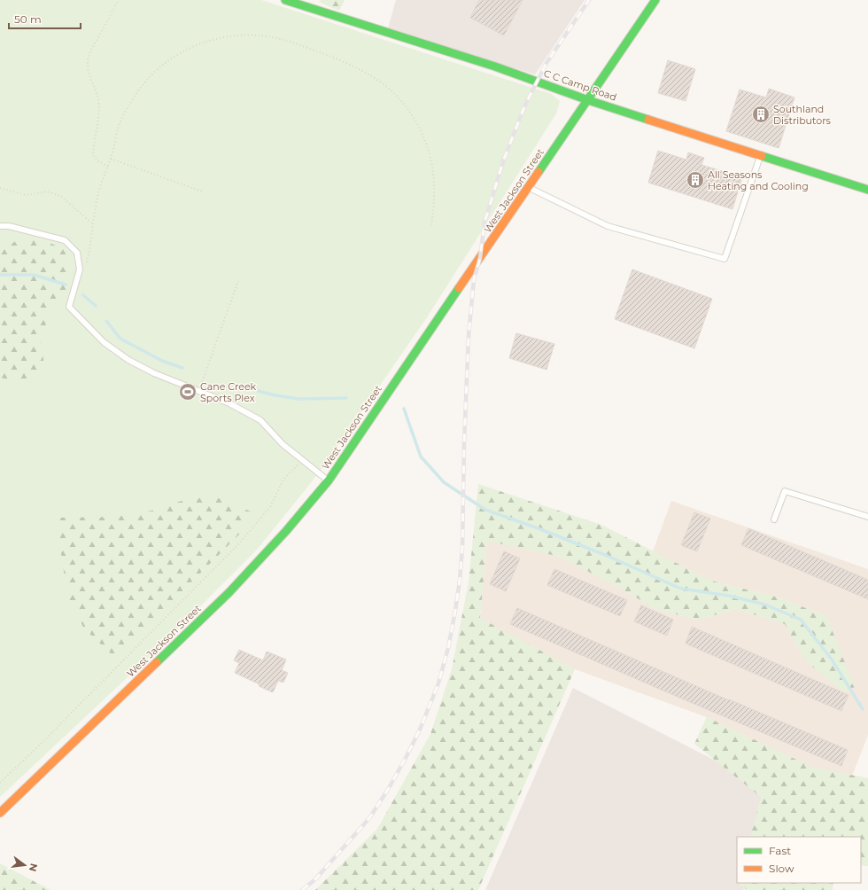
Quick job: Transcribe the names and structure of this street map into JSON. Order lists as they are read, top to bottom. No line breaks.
{"streets":{"street":["C C Camp Road","West Jackson Street"]},"crossings":[["C C Camp Road","West Jackson Street"]],"places":{"building":["Southland Distributors","All Seasons Heating and Cooling"],"sports":["Cane Creek Sports Plex"]},"legend":["Fast","Slow"],"scale_bar":"50 m","north":"right"}
